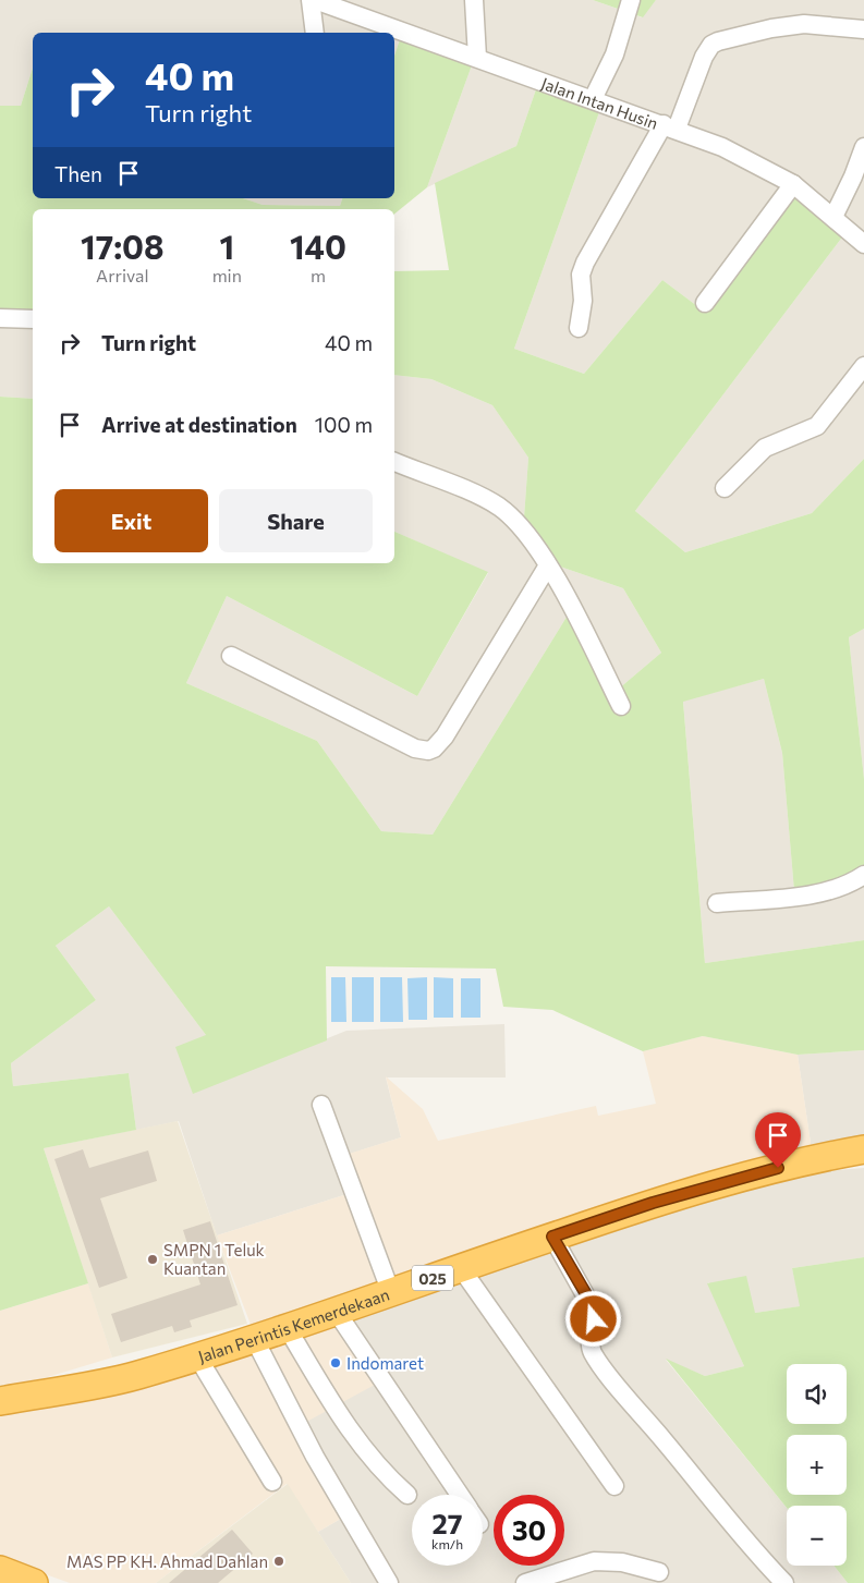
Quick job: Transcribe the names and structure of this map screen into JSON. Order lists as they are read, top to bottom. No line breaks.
{"streets":{"highway":["025","Jalan Perintis Kemerdekaan"],"street":["Jalan Intan Husin"]},"places":["SMPN 1 Teluk Kuantan","Indomaret","MAS PP KH. Ahmad Dahlan"],"page":{"turn":["40 m","Turn right"],"then":"Then","eta":["17:08","Arrival","1","min","140","m"],"list":[{"name":"Turn right","value":"40 m"},{"name":"Arrive at destination","value":"100 m"}],"buttons":["Exit","Share"],"map_buttons":["+","−"],"speed":"27 km/h","limit":"30"}}
